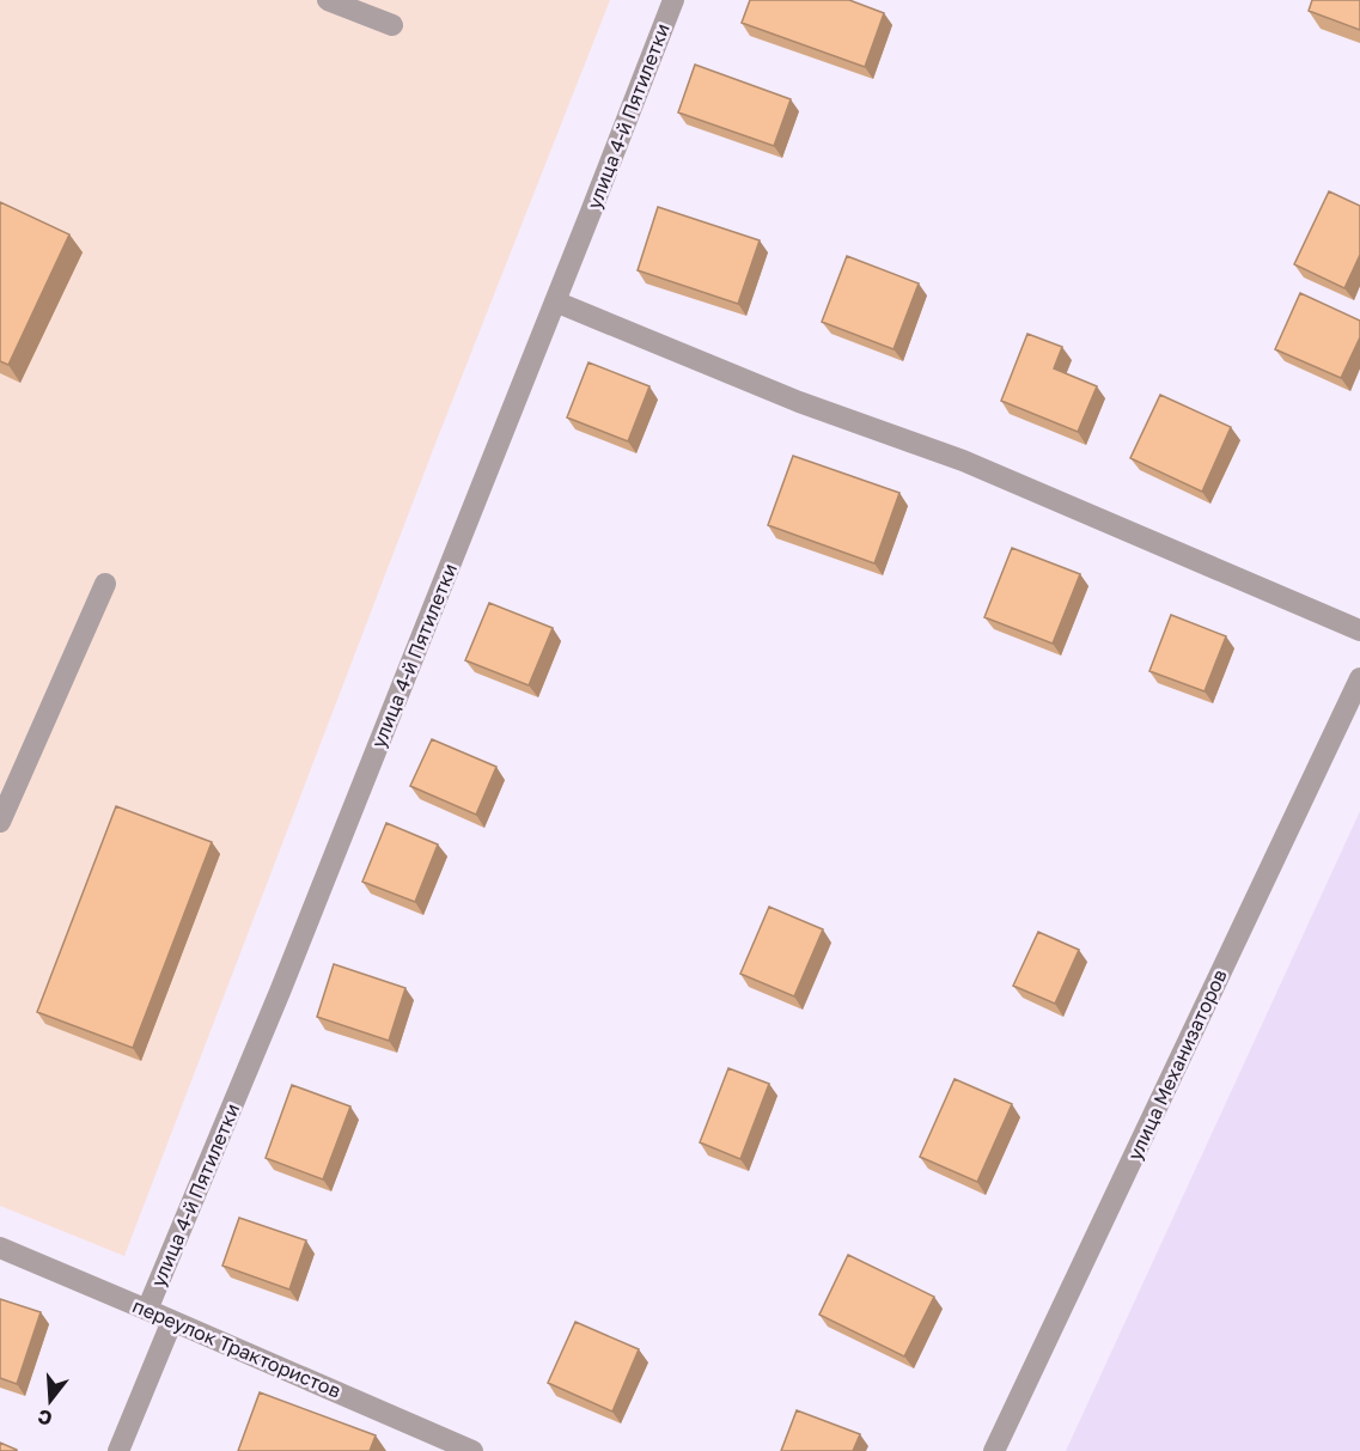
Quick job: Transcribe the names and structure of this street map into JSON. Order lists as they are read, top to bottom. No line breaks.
{"streets":{"street":["улица 4-й Пятилетки","улица Механизаторов","переулок Трактористов"]},"crossings":[["улица 4-й Пятилетки","переулок Трактористов"]],"north":"bottom"}
